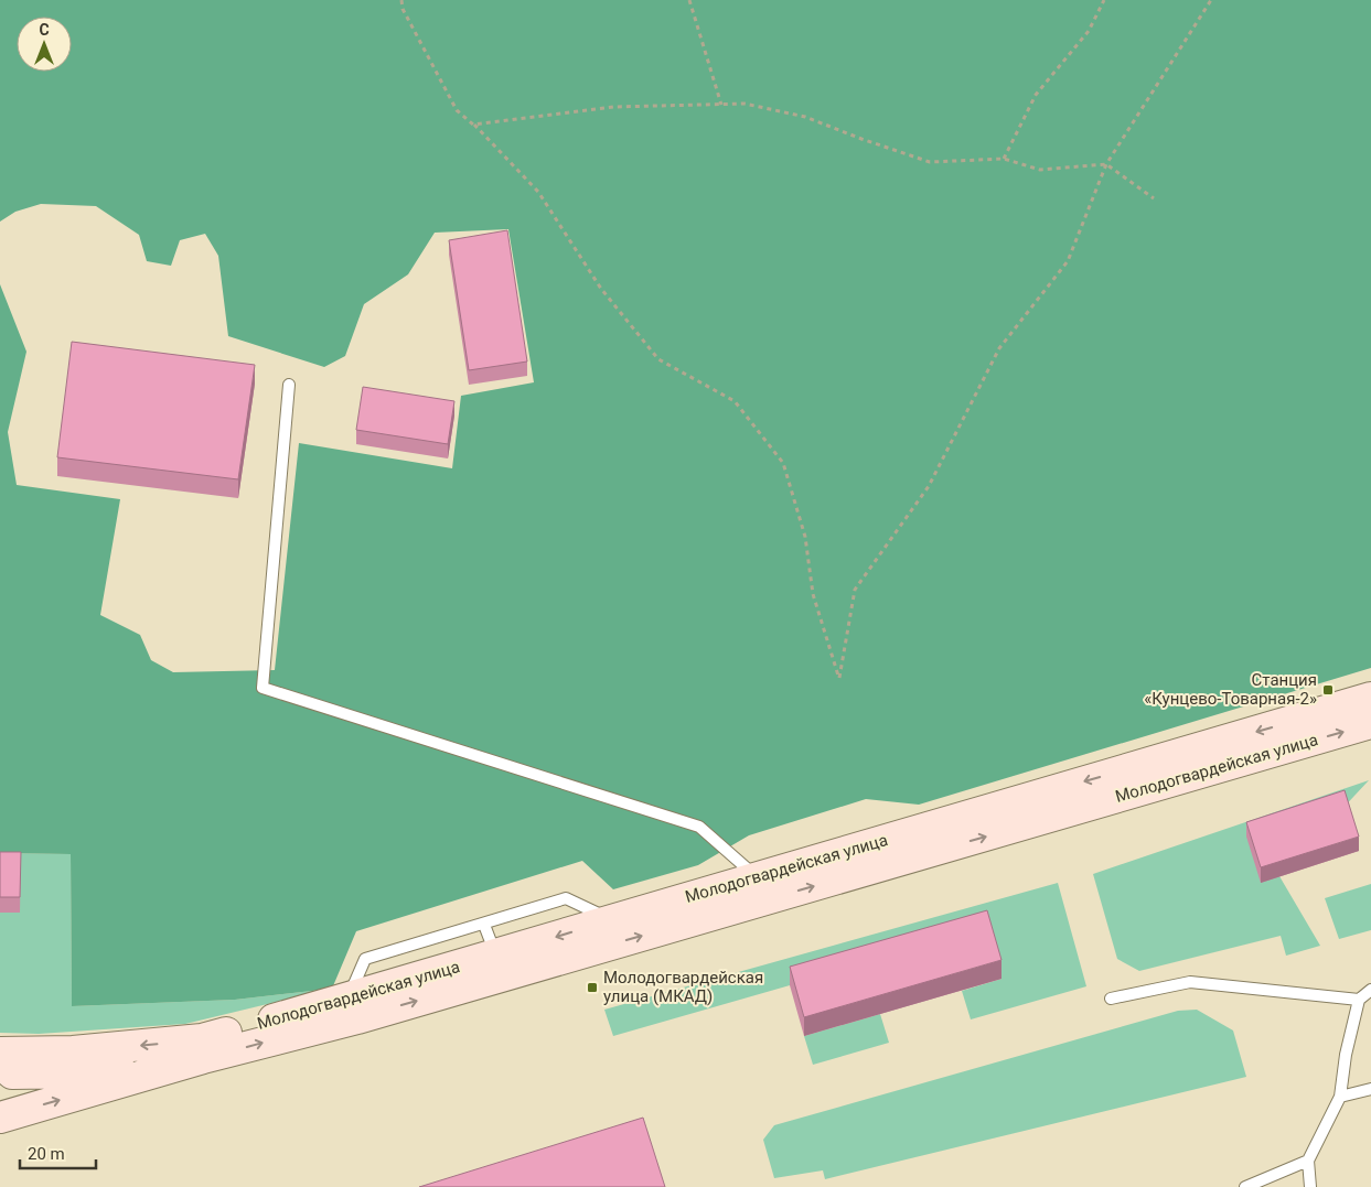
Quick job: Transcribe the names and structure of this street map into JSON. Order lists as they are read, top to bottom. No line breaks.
{"streets":{"main road":["Молодогвардейская улица"]},"places":{"transit":["Станция «Кунцево-Товарная-2»","Молодогвардейская улица (МКАД)"]},"scale_bar":"20 m","north":"top"}
